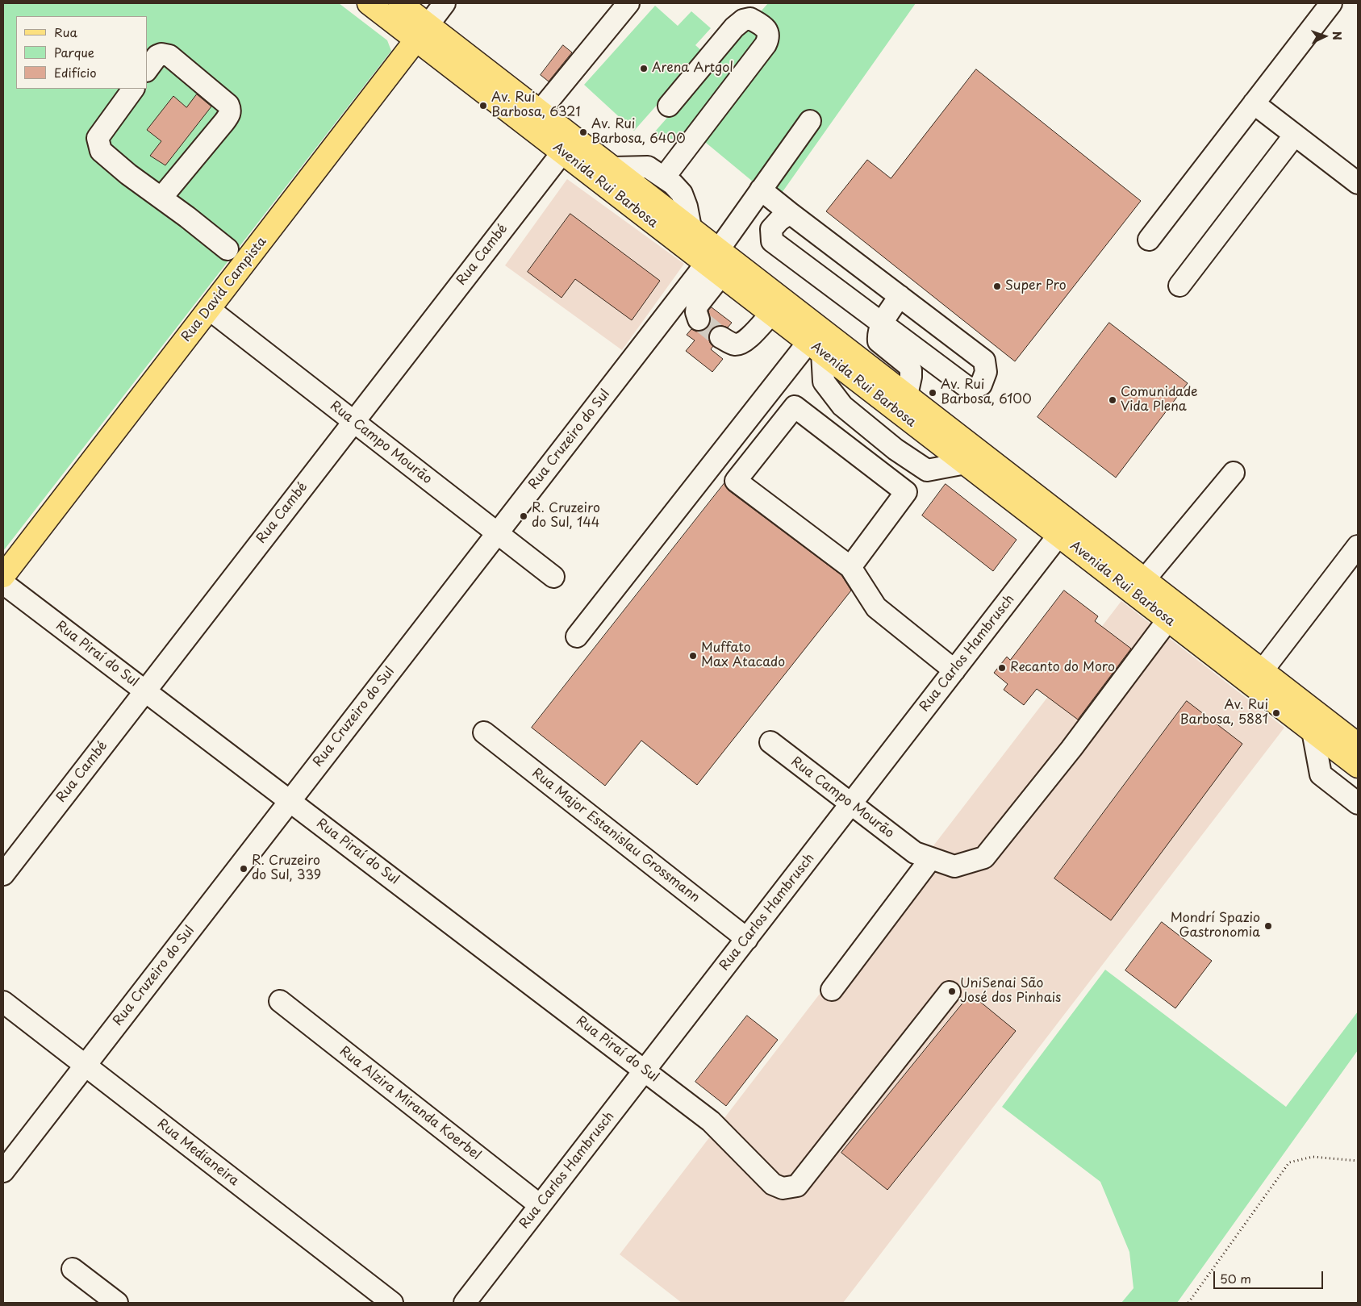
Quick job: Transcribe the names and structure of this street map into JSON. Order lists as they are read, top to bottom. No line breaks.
{"streets":{"main road":["Avenida Rui Barbosa","Rua David Campista"],"street":["Rua Cambé","Rua Cruzeiro do Sul","Rua Campo Mourão","Rua Carlos Hambrusch","Rua Piraí do Sul","Rua Major Estanislau Grossmann","Rua Alzira Miranda Koerbel","Rua Medianeira"]},"crossings":[["Avenida Rui Barbosa","Rua Cambé"],["Avenida Rui Barbosa","Rua David Campista"],["Avenida Rui Barbosa","Rua Cruzeiro do Sul"],["Avenida Rui Barbosa","Rua Campo Mourão"],["Avenida Rui Barbosa","Rua Carlos Hambrusch"],["Rua Cambé","Rua Campo Mourão"],["Rua Cambé","Rua Piraí do Sul"],["Rua David Campista","Rua Campo Mourão"],["Rua Cruzeiro do Sul","Rua Campo Mourão"],["Rua Cruzeiro do Sul","Rua Piraí do Sul"],["Rua Cruzeiro do Sul","Rua Medianeira"],["Rua Campo Mourão","Rua Carlos Hambrusch"],["Rua Carlos Hambrusch","Rua Piraí do Sul"],["Rua Carlos Hambrusch","Rua Major Estanislau Grossmann"],["Rua Carlos Hambrusch","Rua Alzira Miranda Koerbel"]],"places":["Arena Artgol","Av. Rui Barbosa, 6321","Av. Rui Barbosa, 6400","Super Pro","Av. Rui Barbosa, 6100","Comunidade Vida Plena","R. Cruzeiro do Sul, 144","Muffato Max Atacado","Recanto do Moro","Av. Rui Barbosa, 5881","R. Cruzeiro do Sul, 339","Mondrí Spazio Gastronomia","UniSenai São José dos Pinhais"],"legend":["Rua","Parque","Edifício"],"scale_bar":"50 m","north":"right"}
